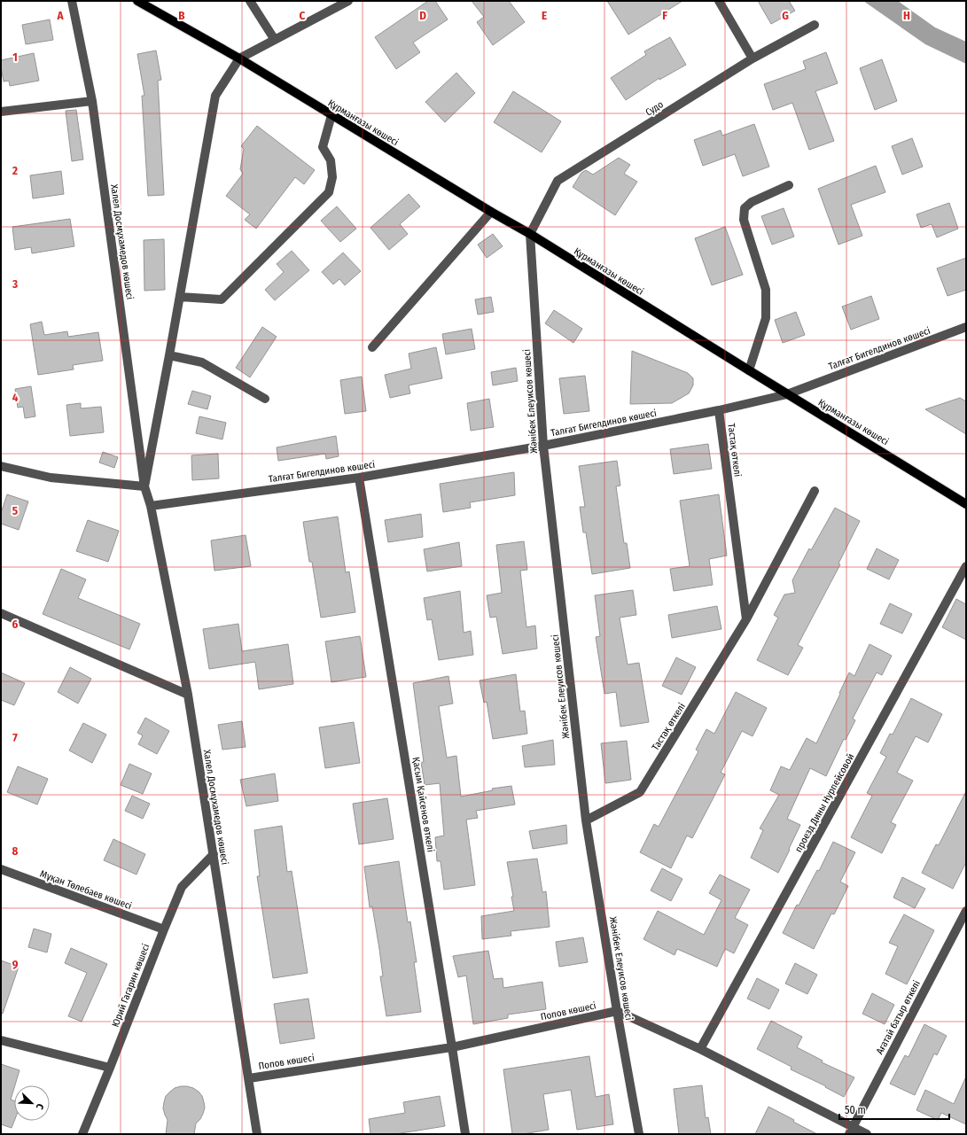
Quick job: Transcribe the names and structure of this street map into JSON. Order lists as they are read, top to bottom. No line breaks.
{"streets":{"main road":["Құрманғазы көшесі"],"street":["Судо","Халел Досмұхамедов көшесі","Талғат Бигелдинов көшесі","Жәнібек Елеуисов көшесі","Тастақ өткелі","проезд Дины Нурпейсовой","Қасым Қайсенов өткелі","Мұқан Төлебаев көшесі","Юрий Гагарин көшесі","Попов көшесі","Ағатай батыр өткелі"]},"crossings":[["Судо","Құрманғазы көшесі"],["Судо","Жәнібек Елеуисов көшесі"],["Құрманғазы көшесі","Халел Досмұхамедов көшесі"],["Құрманғазы көшесі","Талғат Бигелдинов көшесі"],["Құрманғазы көшесі","Жәнібек Елеуисов көшесі"],["Халел Досмұхамедов көшесі","Талғат Бигелдинов көшесі"],["Халел Досмұхамедов көшесі","Юрий Гагарин көшесі"],["Халел Досмұхамедов көшесі","Попов көшесі"],["Талғат Бигелдинов көшесі","Жәнібек Елеуисов көшесі"],["Талғат Бигелдинов көшесі","Тастақ өткелі"],["Талғат Бигелдинов көшесі","Қасым Қайсенов өткелі"],["Жәнібек Елеуисов көшесі","Тастақ өткелі"],["Жәнібек Елеуисов көшесі","Попов көшесі"],["Қасым Қайсенов өткелі","Попов көшесі"],["Мұқан Төлебаев көшесі","Юрий Гагарин көшесі"]],"scale_bar":"50 m","north":"bottom right","grid":{"columns":["A","B","C","D","E","F","G","H"],"rows":["1","2","3","4","5","6","7","8","9"]}}
